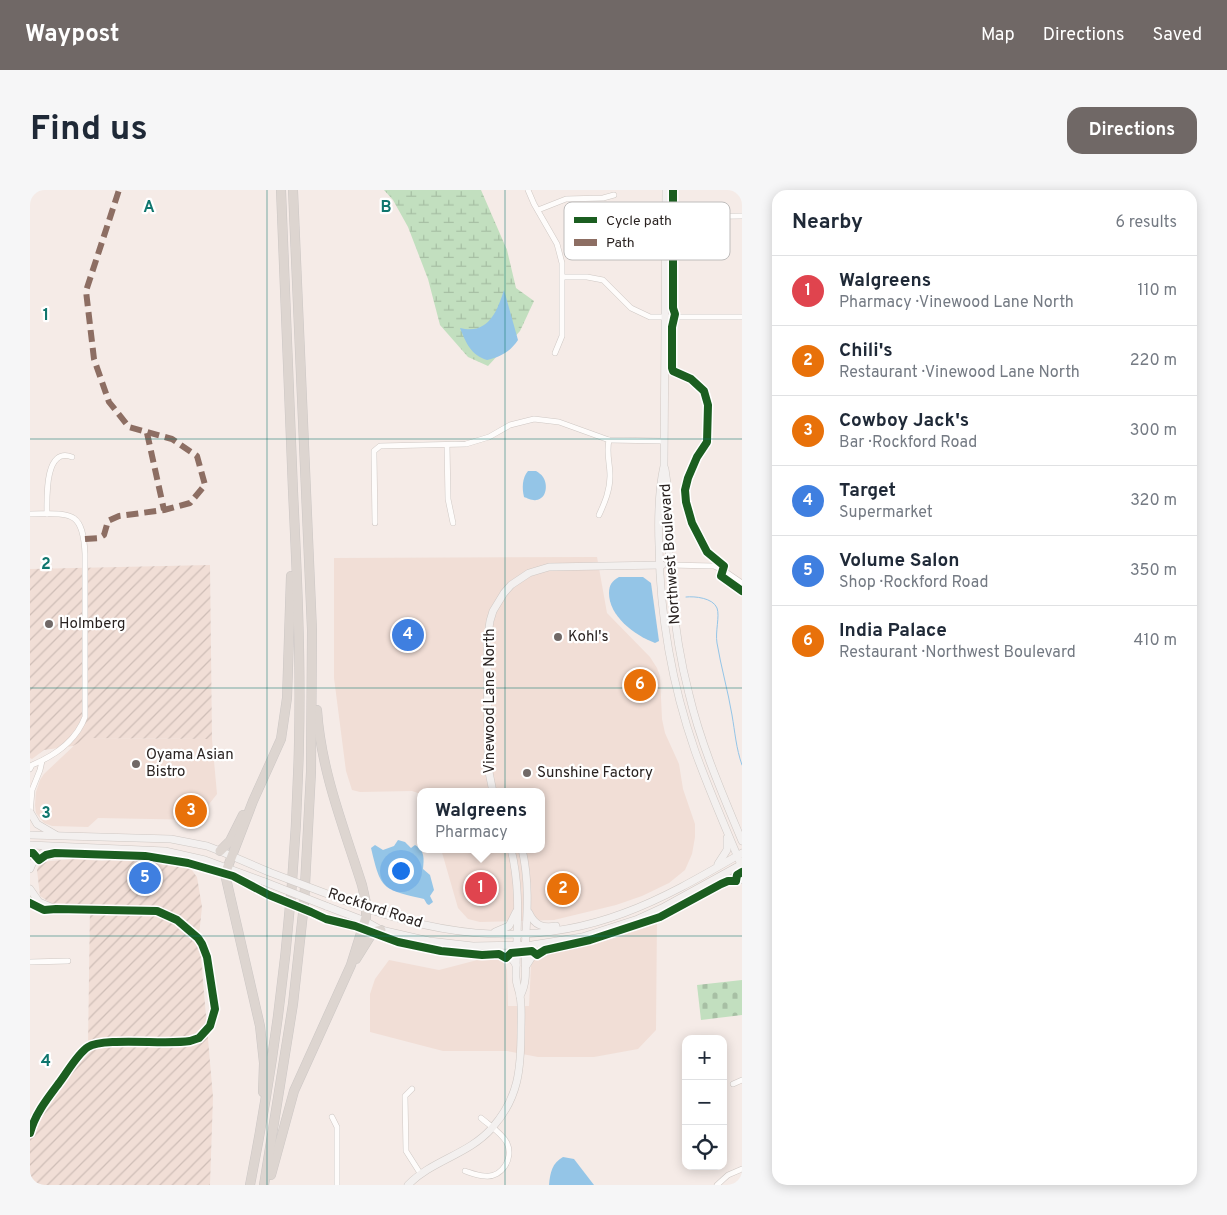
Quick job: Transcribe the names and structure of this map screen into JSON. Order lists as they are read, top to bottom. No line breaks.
{"streets":{"main road":["Northwest Boulevard","Vinewood Lane North","Rockford Road"]},"crossings":[["Northwest Boulevard","Vinewood Lane North"],["Northwest Boulevard","Rockford Road"]],"places":["Holmberg","Kohl's","Oyama Asian Bistro","Sunshine Factory"],"legend":["Cycle path","Path"],"page":{"header":"Waypost","nav":["Map","Directions","Saved"],"buttons":"Directions","title":"Find us","heading":["Nearby","6 results"],"list":[{"mark":"1","name":"Walgreens","note":"Pharmacy · Vinewood Lane North","value":"110 m"},{"mark":"2","name":"Chili's","note":"Restaurant · Vinewood Lane North","value":"220 m"},{"mark":"3","name":"Cowboy Jack's","note":"Bar · Rockford Road","value":"300 m"},{"mark":"4","name":"Target","note":"Supermarket","value":"320 m"},{"mark":"5","name":"Volume Salon","note":"Shop · Rockford Road","value":"350 m"},{"mark":"6","name":"India Palace","note":"Restaurant · Northwest Boulevard","value":"410 m"}],"pins":["4","6","3","5","1","2"],"popup":["Walgreens","Pharmacy"],"map_buttons":["+","−"]},"grid":{"columns":["A","B"],"rows":["1","2","3","4"]}}
